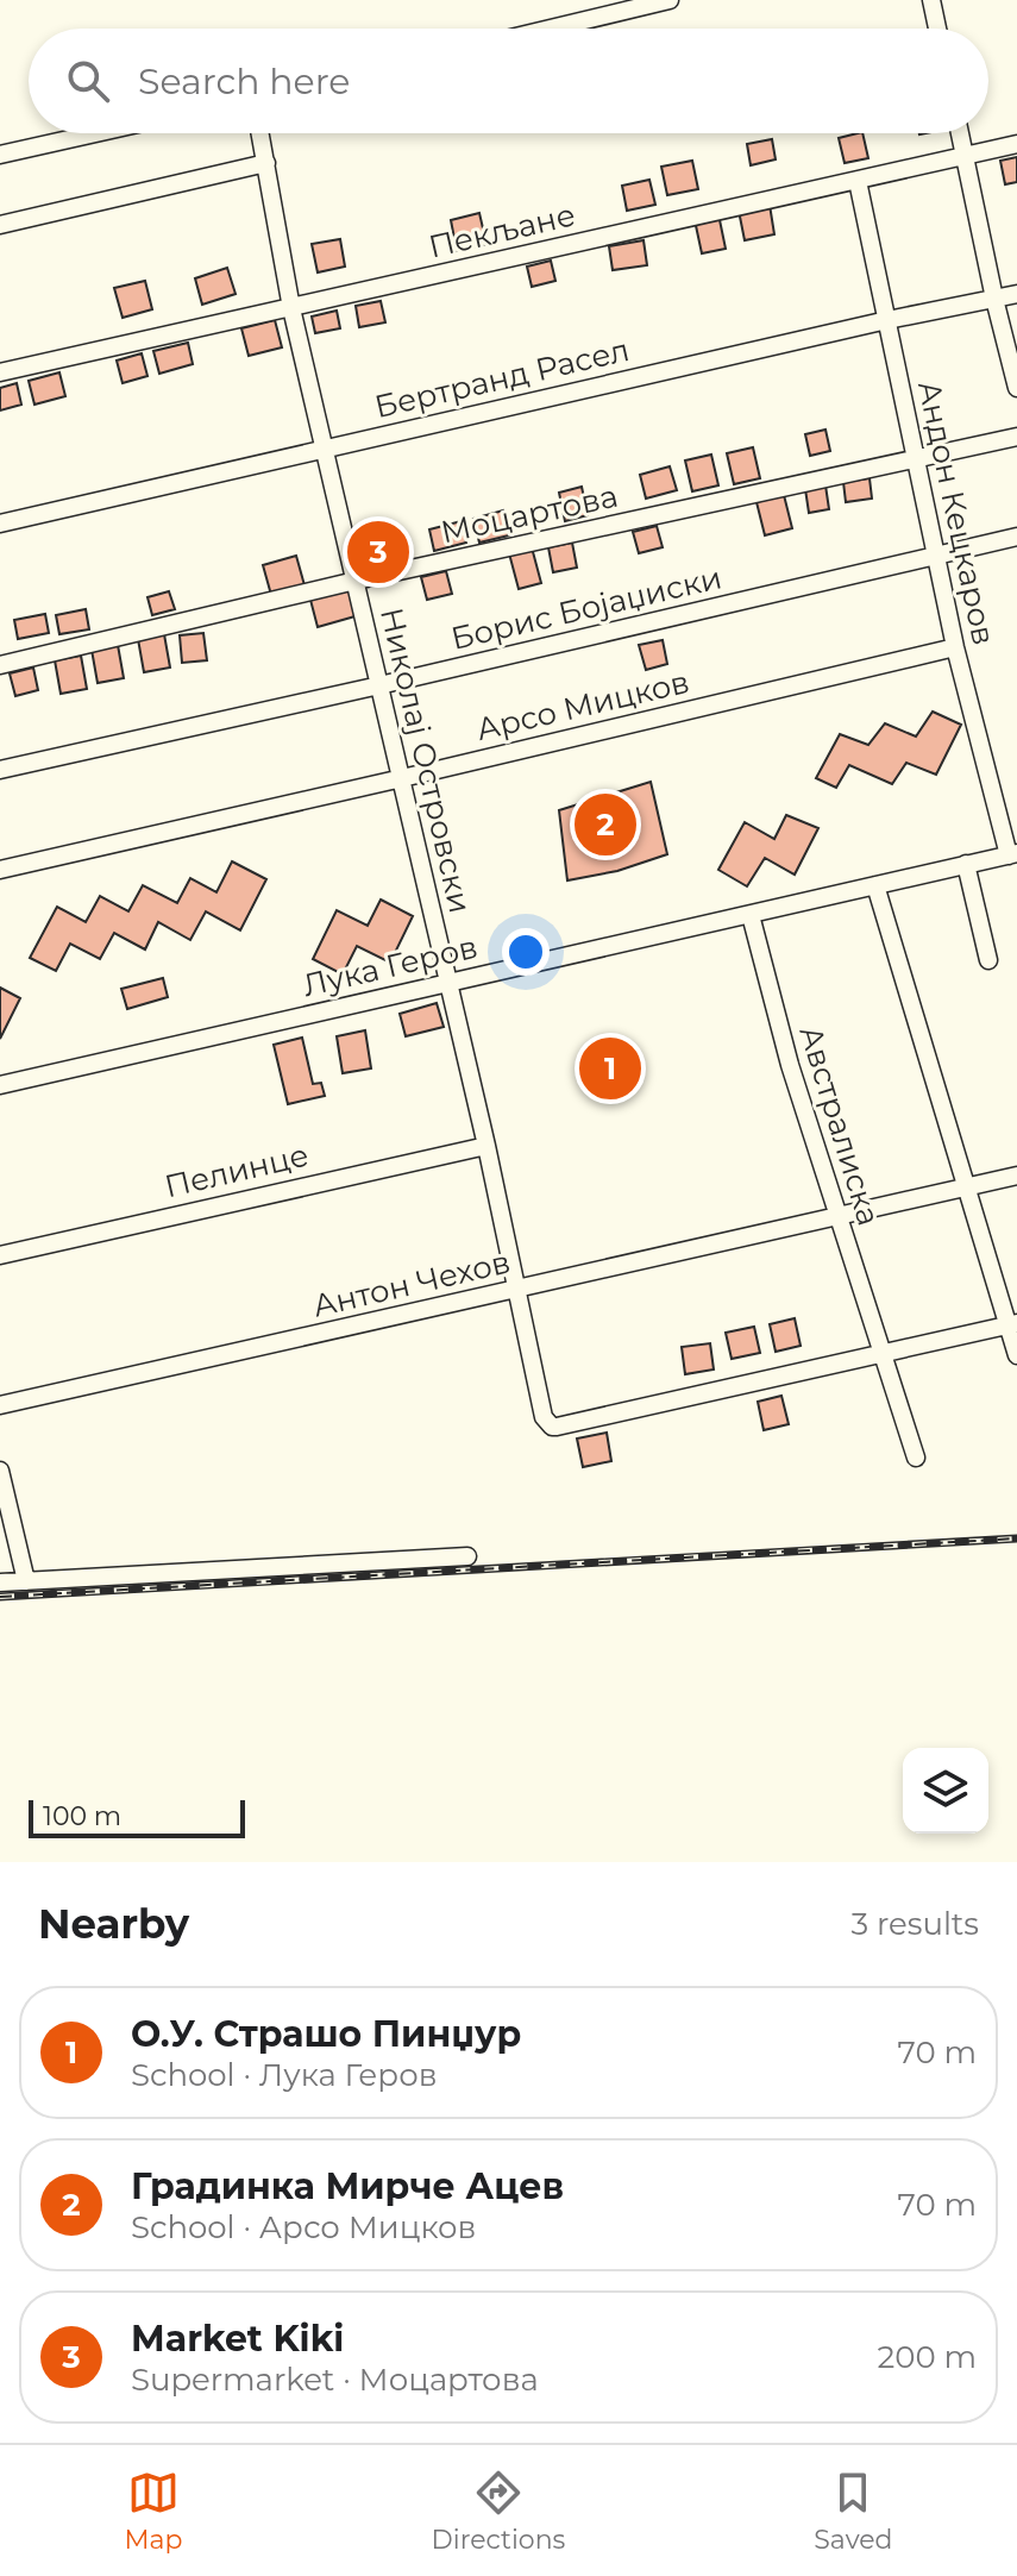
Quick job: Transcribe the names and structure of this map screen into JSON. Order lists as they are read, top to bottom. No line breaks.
{"streets":{"street":["Пекљане","Бертранд Расел","Андон Кецкаров","Моцартова","Борис Бојаџиски","Арсо Мицков","Николај Островски","Лука Геров","Австралиска","Пелинце","Антон Чехов"]},"crossings":[["Пекљане","Андон Кецкаров"],["Пекљане","Николај Островски"],["Бертранд Расел","Андон Кецкаров"],["Бертранд Расел","Николај Островски"],["Андон Кецкаров","Моцартова"],["Андон Кецкаров","Борис Бојаџиски"],["Андон Кецкаров","Арсо Мицков"],["Андон Кецкаров","Лука Геров"],["Моцартова","Николај Островски"],["Борис Бојаџиски","Николај Островски"],["Арсо Мицков","Николај Островски"],["Николај Островски","Лука Геров"],["Николај Островски","Австралиска"],["Николај Островски","Пелинце"],["Николај Островски","Антон Чехов"],["Лука Геров","Австралиска"],["Австралиска","Антон Чехов"]],"scale_bar":"100 m","page":{"search":"Search here","pins":["3","2","1"],"scale":"100 m","heading":["Nearby","3 results"],"list":[{"mark":"1","name":"О.У. Страшо Пинџур","note":"School · Лука Геров","value":"70 m"},{"mark":"2","name":"Градинка Мирче Ацев","note":"School · Арсо Мицков","value":"70 m"},{"mark":"3","name":"Market Kiki","note":"Supermarket · Моцартова","value":"200 m"}],"nav":["Map","Directions","Saved"]}}
